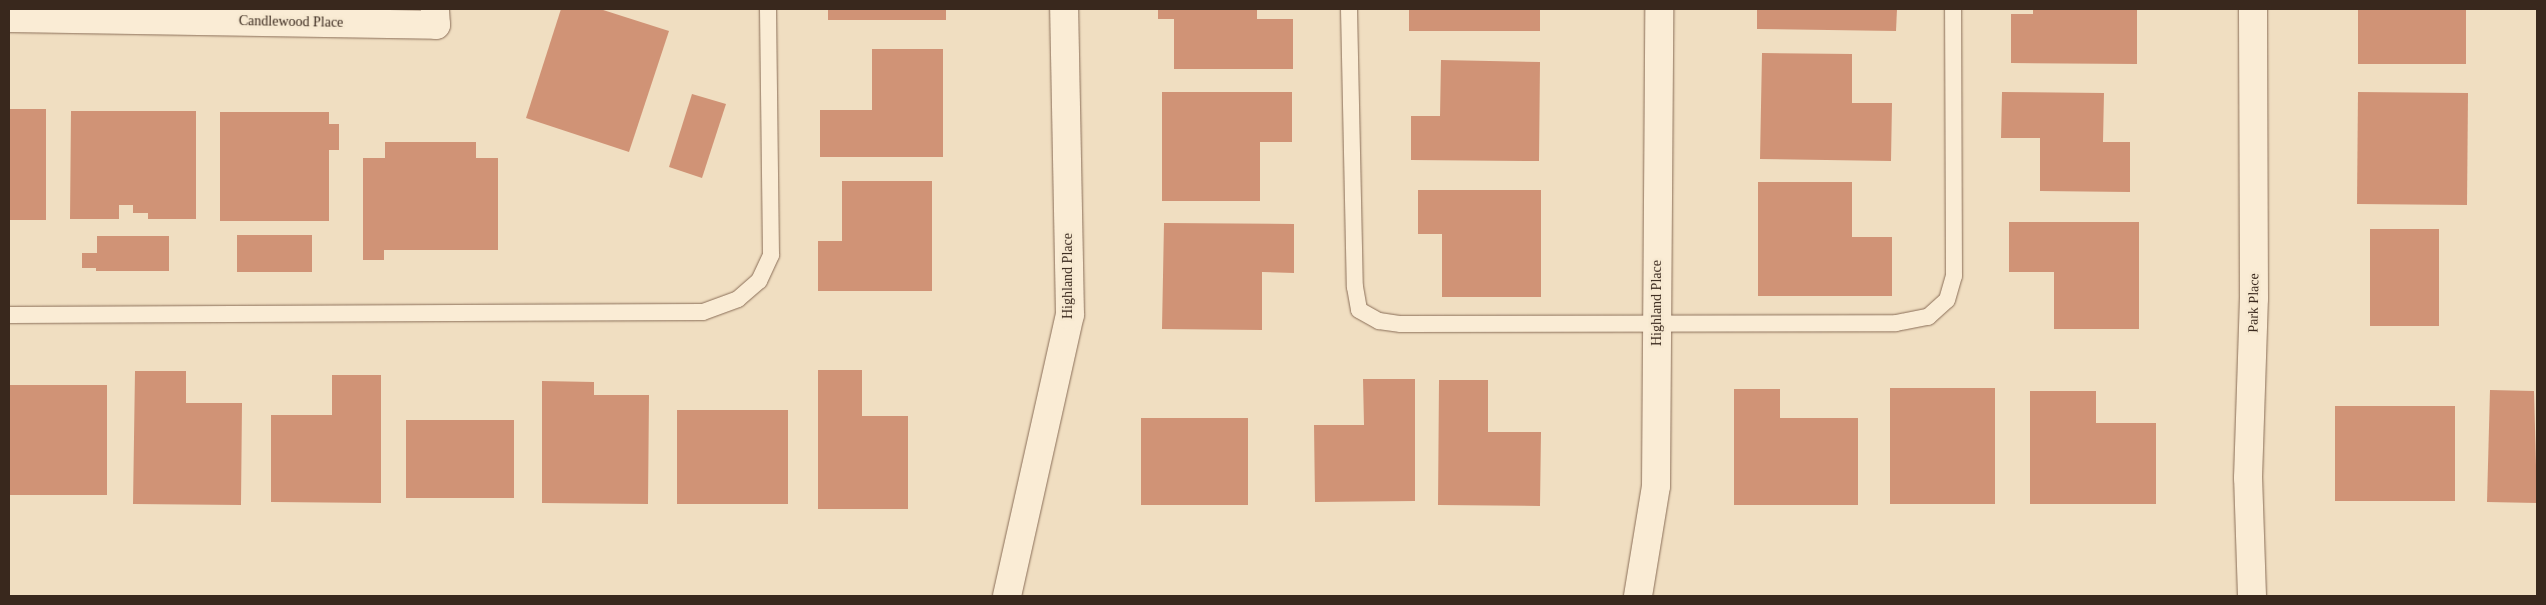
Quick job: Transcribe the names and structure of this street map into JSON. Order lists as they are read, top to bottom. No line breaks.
{"streets":{"street":["Candlewood Place","Highland Place","Park Place"]}}
